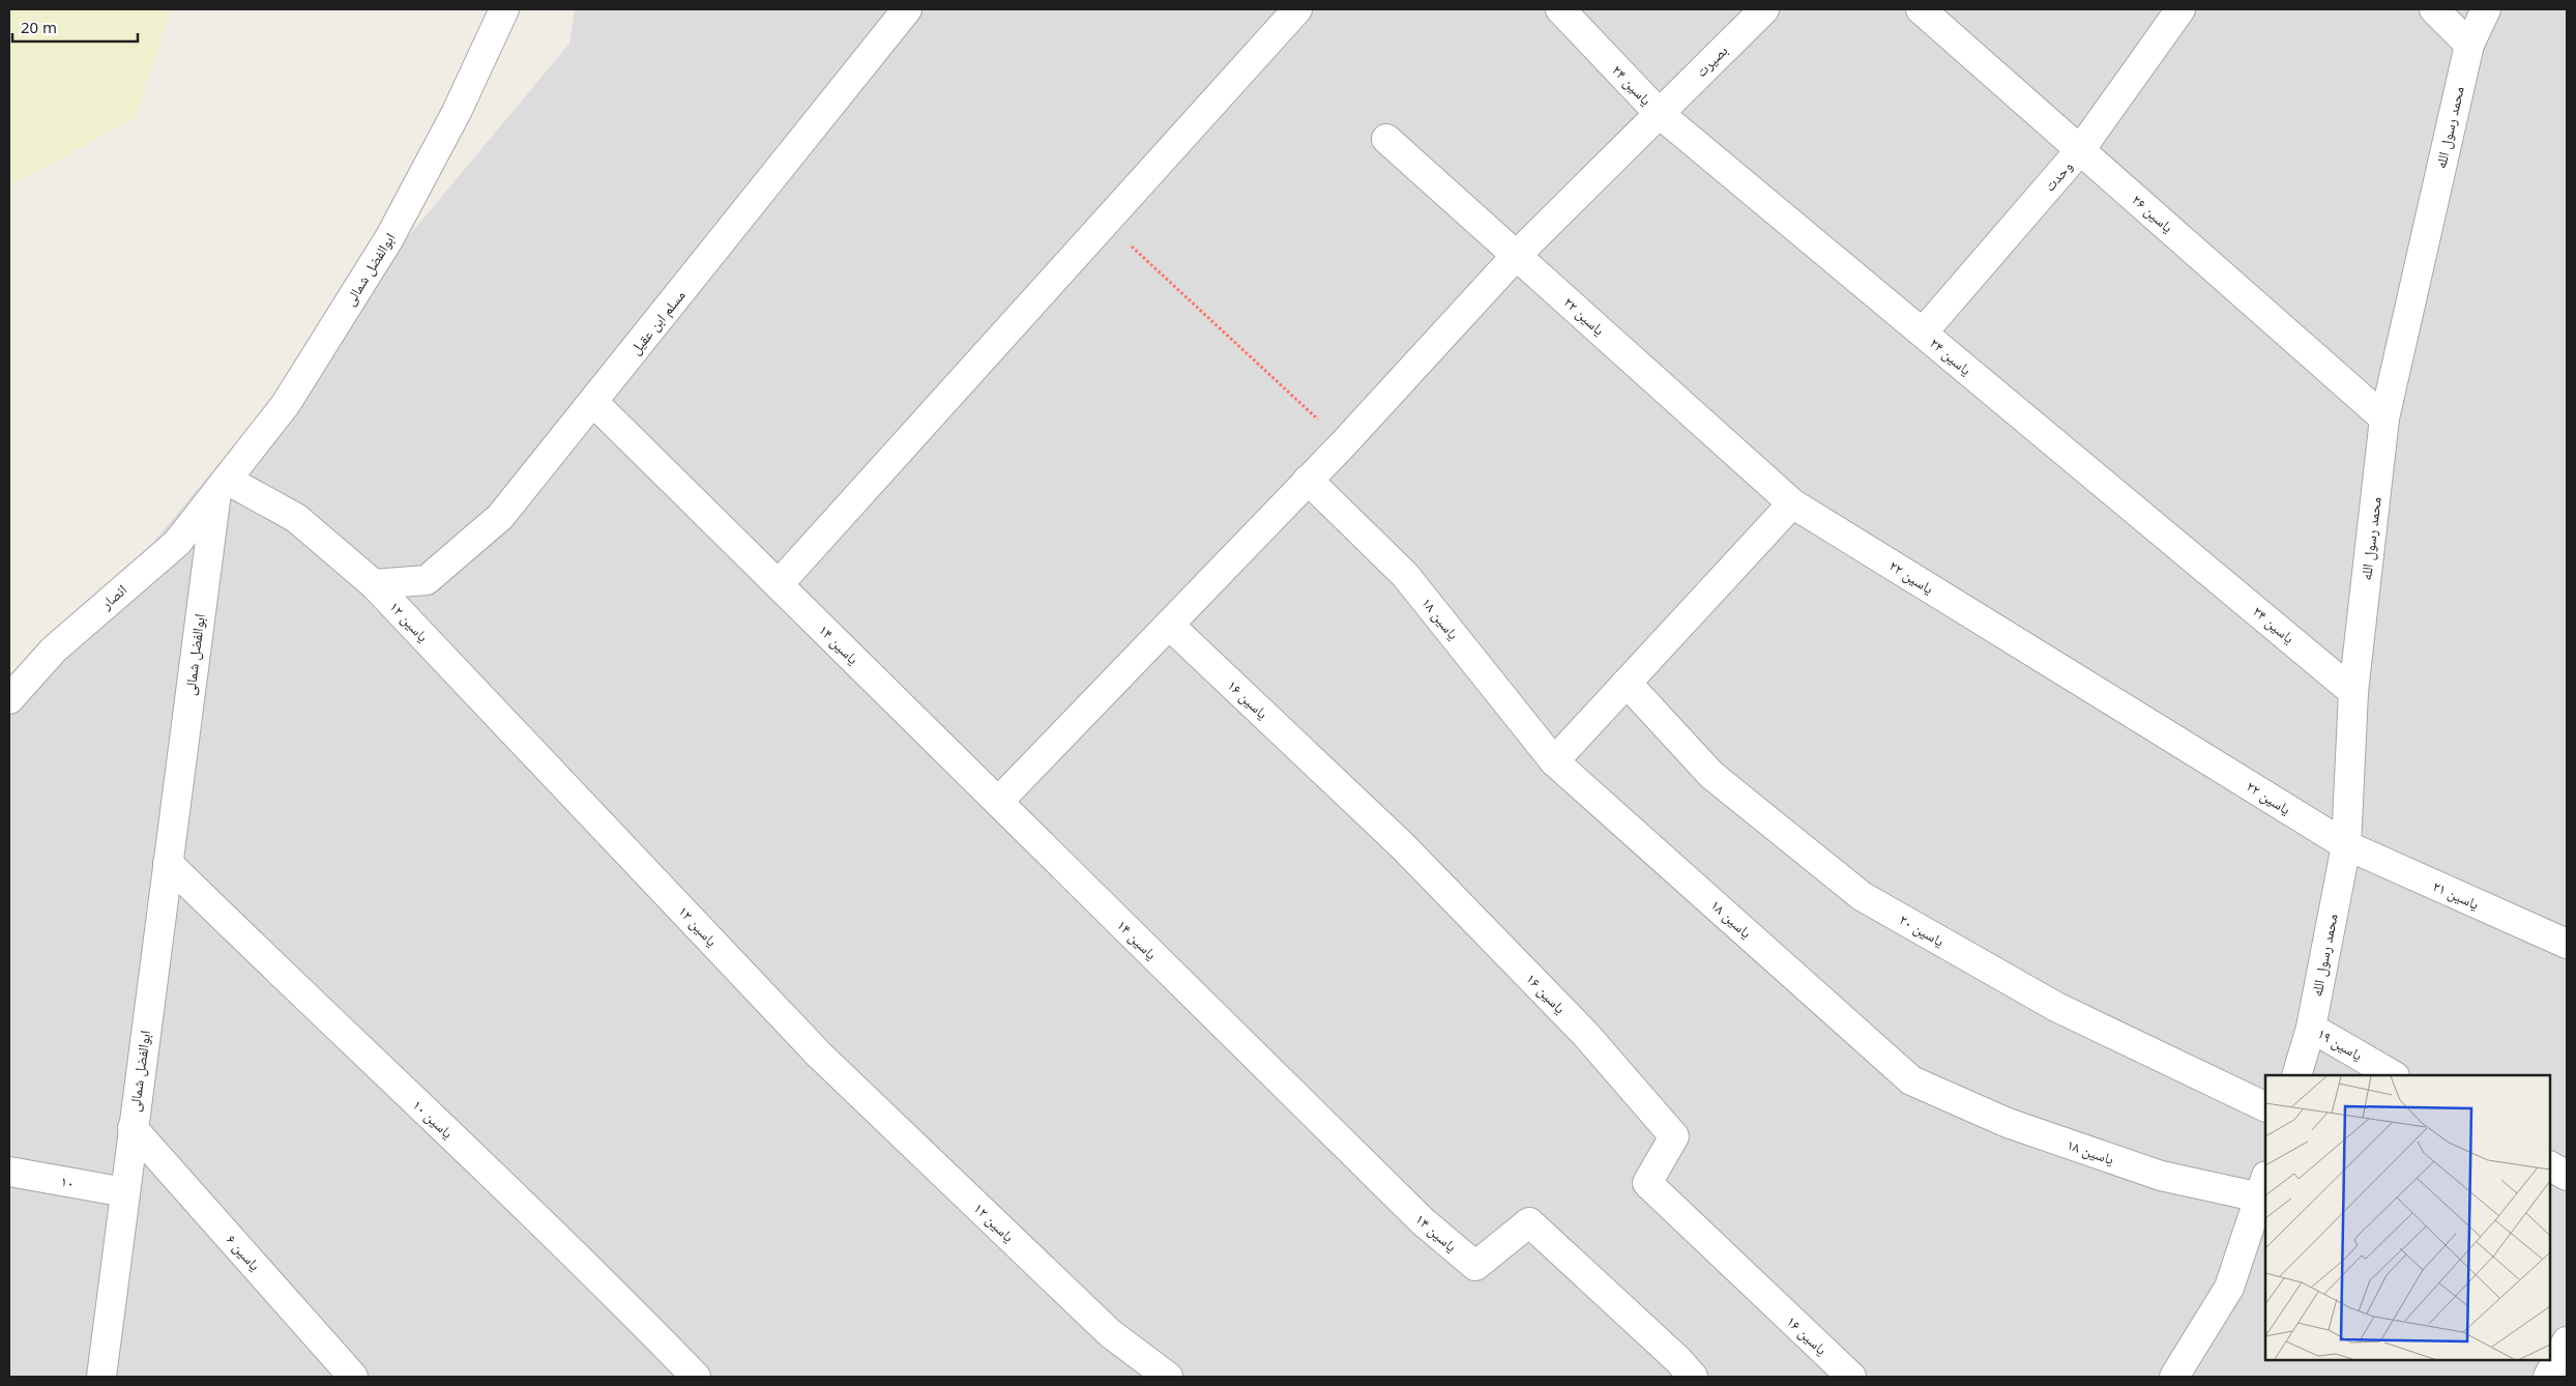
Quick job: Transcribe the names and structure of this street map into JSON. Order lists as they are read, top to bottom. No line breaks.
{"streets":{"street":["بصیرت","یاسین ۲۴","محمد رسول الله","وحدت","یاسین ۲۶","ابوالفضل شمالی","یاسین ۲۲","مسلم ابن عقیل","انصار","یاسین ۱۸","یاسین ۱۲","یاسین ۱۴","یاسین ۱۶","یاسین ۲۱","یاسین ۲۰","یاسین ۱۹","یاسین ۱۰","۱۰","یاسین ۶"]},"crossings":[["بصیرت","یاسین ۲۴"],["بصیرت","یاسین ۲۲"],["بصیرت","یاسین ۱۸"],["بصیرت","یاسین ۱۴"],["بصیرت","یاسین ۱۶"],["یاسین ۲۴","محمد رسول الله"],["یاسین ۲۴","وحدت"],["محمد رسول الله","یاسین ۲۶"],["محمد رسول الله","یاسین ۲۲"],["محمد رسول الله","یاسین ۲۱"],["محمد رسول الله","یاسین ۱۹"],["وحدت","یاسین ۲۶"],["ابوالفضل شمالی","انصار"],["ابوالفضل شمالی","یاسین ۱۲"],["ابوالفضل شمالی","یاسین ۱۰"],["ابوالفضل شمالی","۱۰"],["ابوالفضل شمالی","یاسین ۶"],["یاسین ۲۲","یاسین ۲۱"],["مسلم ابن عقیل","یاسین ۱۲"],["مسلم ابن عقیل","یاسین ۱۴"],["انصار","یاسین ۱۲"]],"scale_bar":"20 m"}
